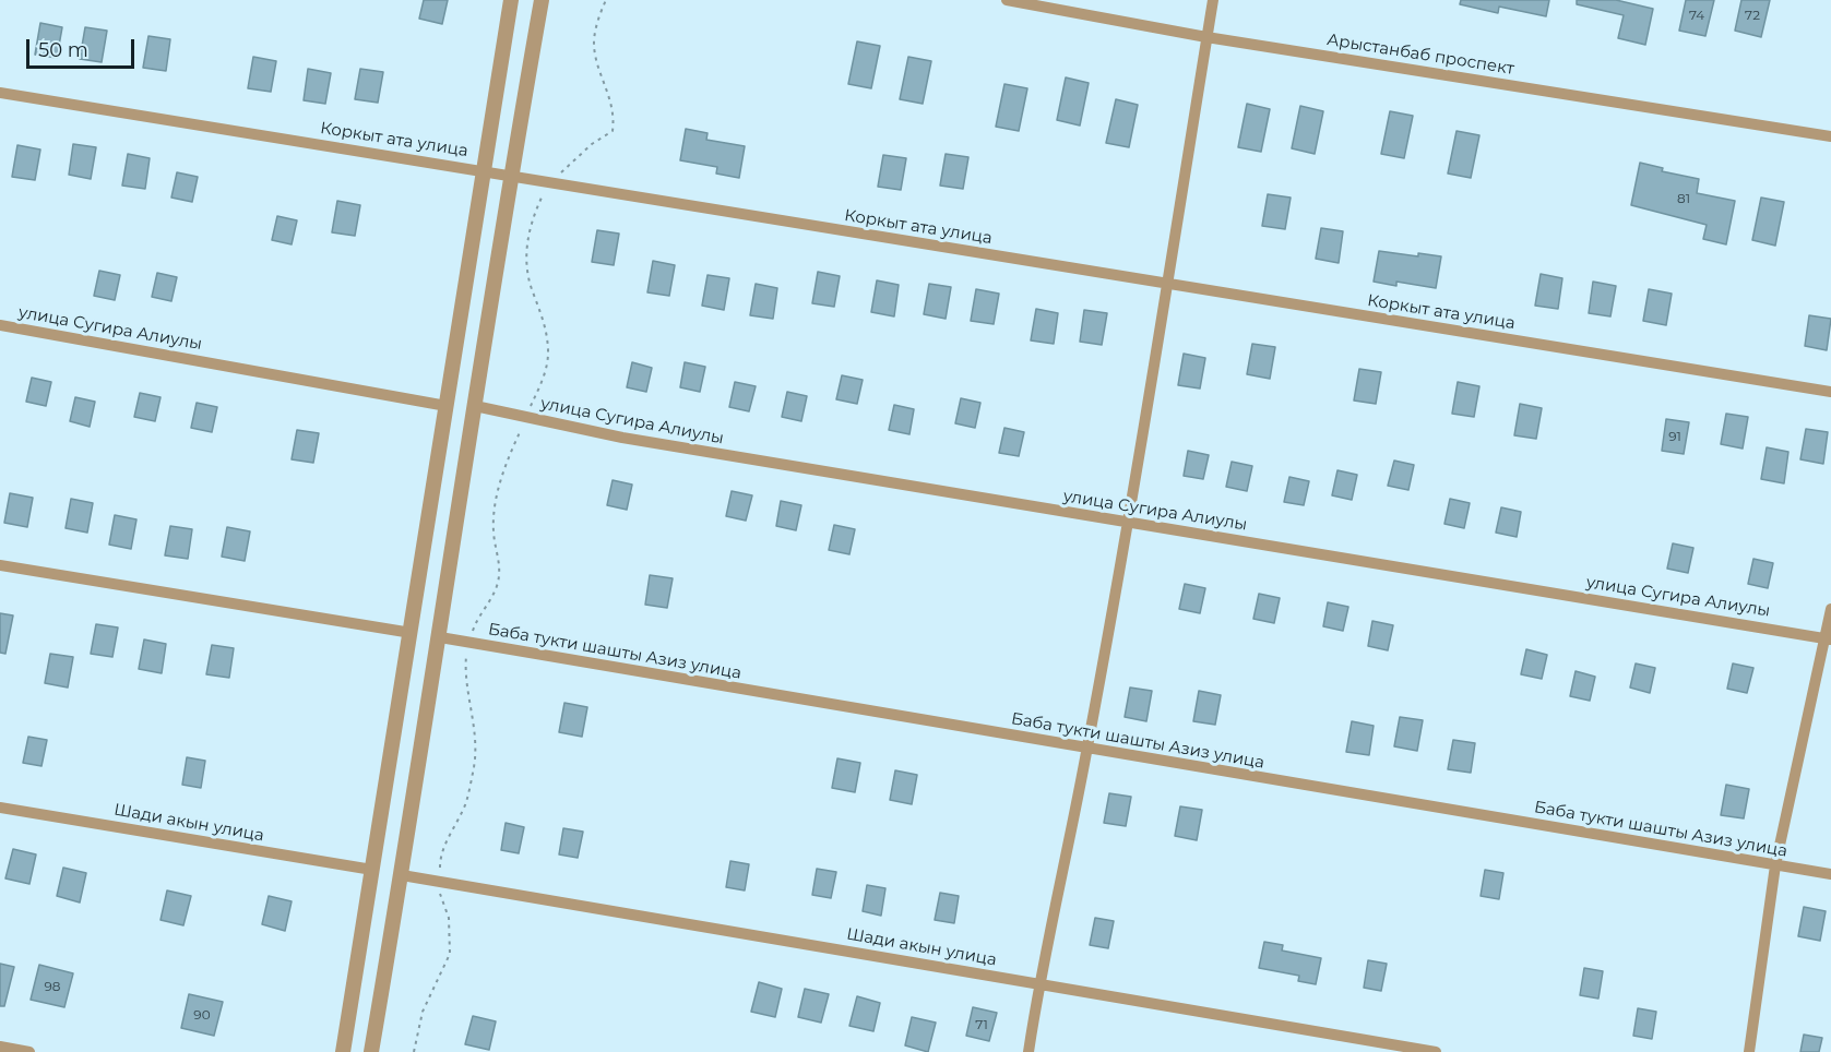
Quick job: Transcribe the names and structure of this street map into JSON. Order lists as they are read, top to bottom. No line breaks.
{"streets":{"street":["Арыстанбаб проспект","Коркыт ата улица","улица Сугира Алиулы","Баба тукти шашты Азиз улица","Шади акын улица"]},"house_numbers":["74","72","81","91","98","90","71"],"scale_bar":"50 m"}
